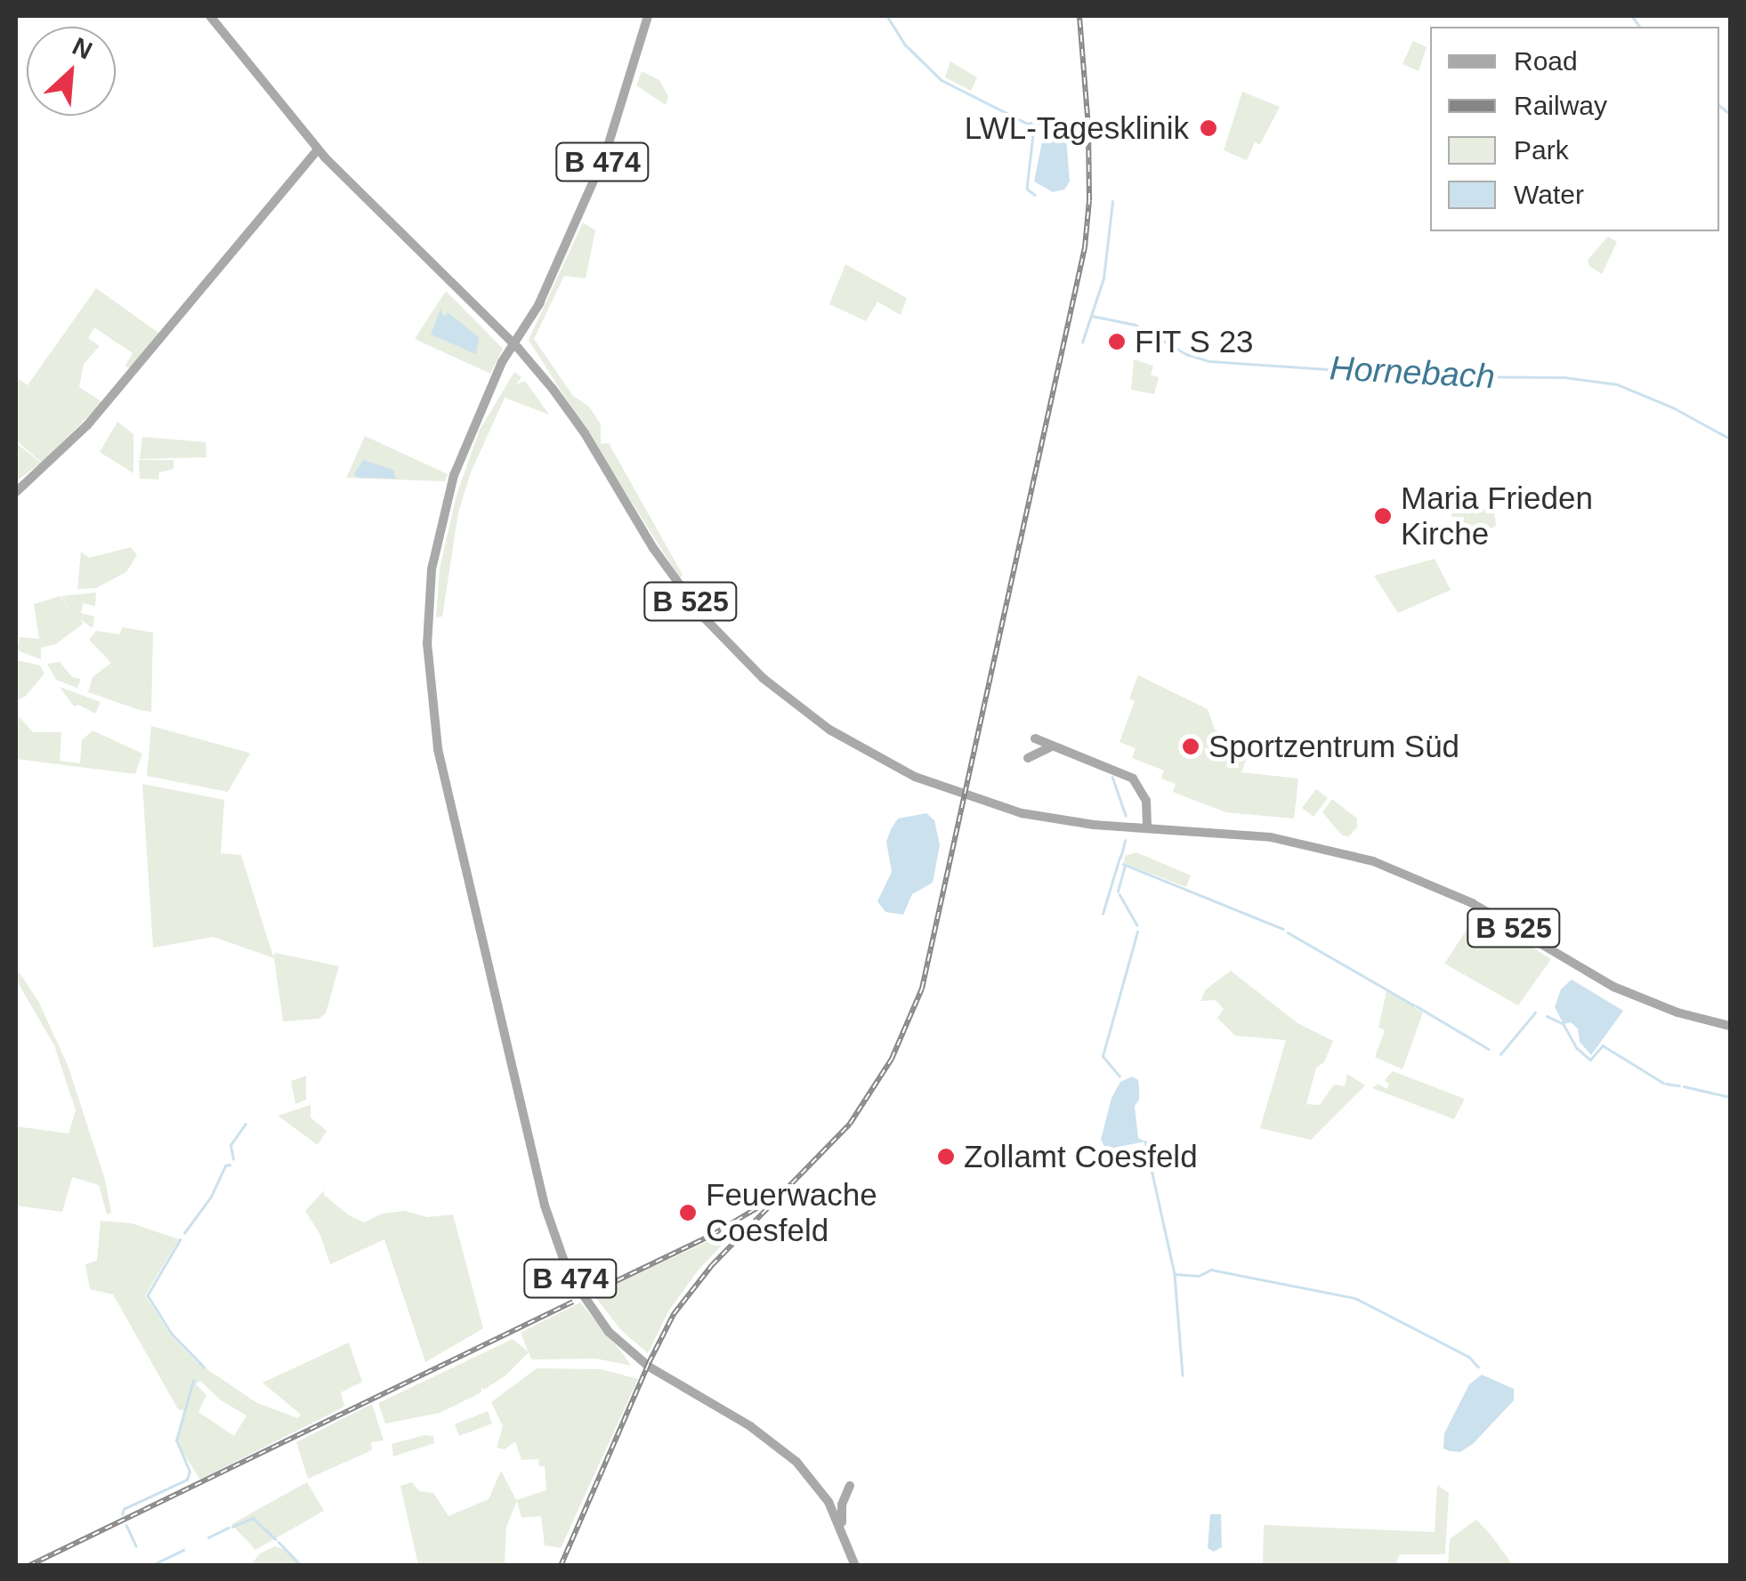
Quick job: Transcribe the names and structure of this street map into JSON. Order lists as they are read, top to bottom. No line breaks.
{"streets":{"main road":["B 474","B 525"]},"crossings":[["B 474","B 525"]],"water":["Hornebach"],"places":["LWL-Tagesklinik","FIT S 23","Maria Frieden Kirche","Sportzentrum Süd","Zollamt Coesfeld","Feuerwache Coesfeld"],"legend":["Road","Railway","Park","Water"],"north":"top right"}
